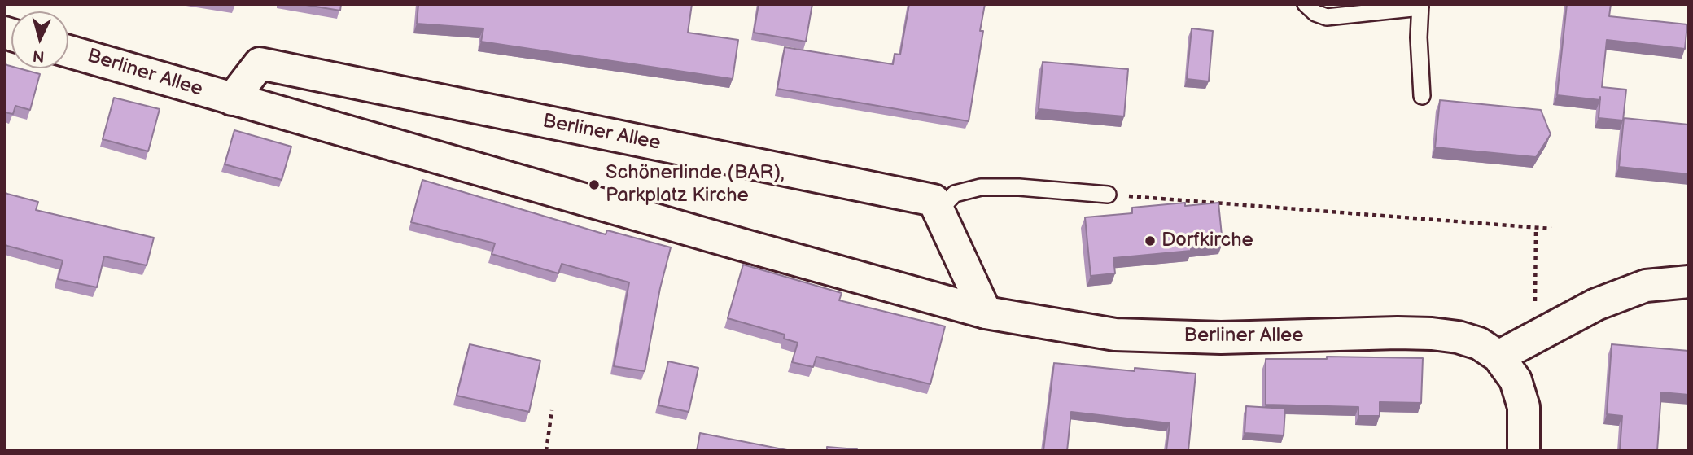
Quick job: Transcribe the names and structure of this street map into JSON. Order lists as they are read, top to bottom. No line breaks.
{"streets":{"main road":["Berliner Allee"]},"places":["Schönerlinde (BAR), Parkplatz Kirche","Dorfkirche"],"north":"bottom"}
